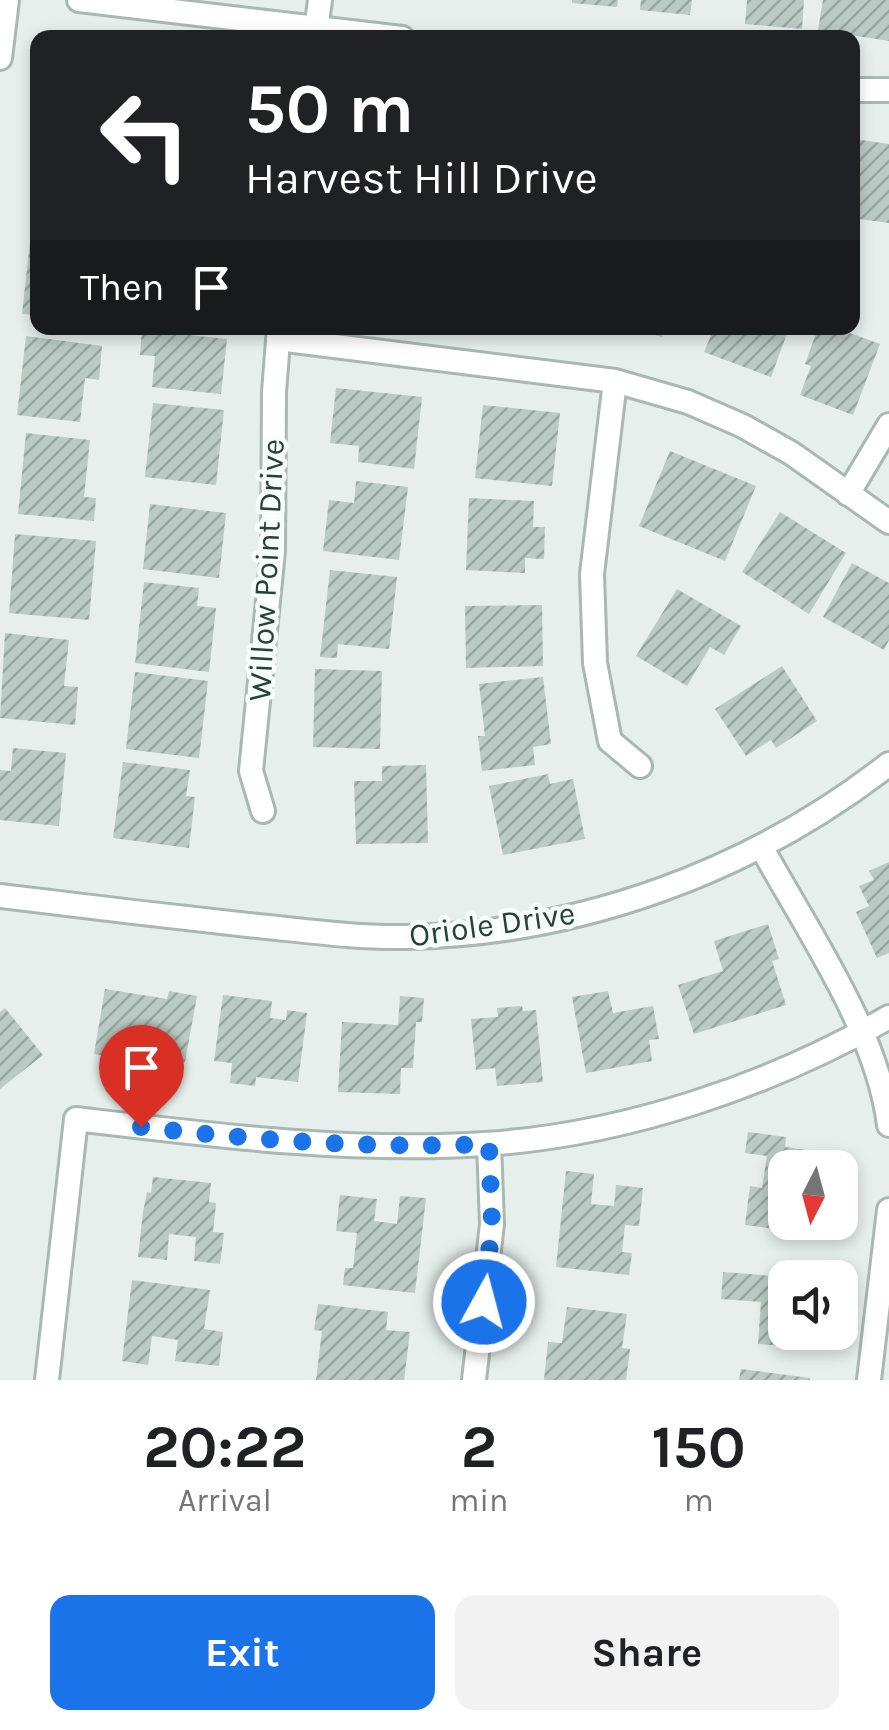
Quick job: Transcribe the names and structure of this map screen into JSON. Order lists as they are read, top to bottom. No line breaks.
{"streets":{"street":["Willow Point Drive","Oriole Drive"]},"north":"bottom","page":{"turn":["50 m","Harvest Hill Drive"],"then":"Then","eta":["20:22","Arrival","2","min","150","m"],"buttons":["Exit","Share"]}}
